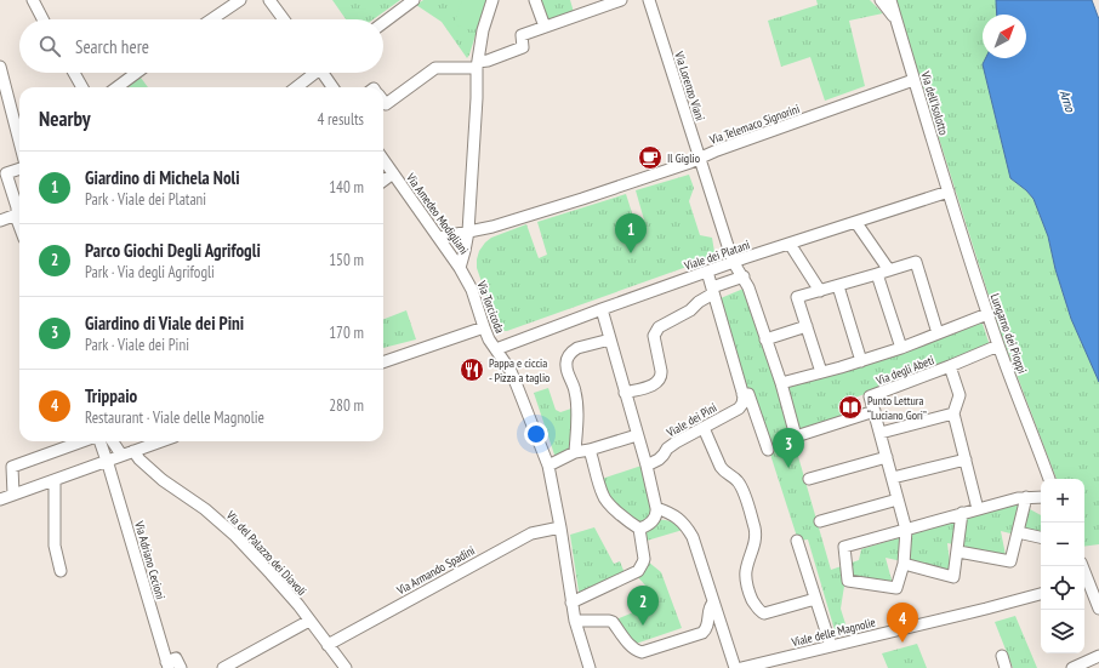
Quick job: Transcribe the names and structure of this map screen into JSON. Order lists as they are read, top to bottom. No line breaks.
{"streets":{"street":["Via Lorenzo Viani","Via dell'Isolotto","Via Telemaco Signorini","Via Amedeo Modigliani","Viale dei Platani","Via Torcicoda","Lungarno dei Pioppi","Via degli Abeti","Viale dei Pini","Via del Palazzo dei Diavoli","Via Adriano Cecioni","Via Armando Spadini","Viale delle Magnolie"]},"crossings":[["Via Lorenzo Viani","Via Telemaco Signorini"],["Via Lorenzo Viani","Viale dei Platani"],["Via dell'Isolotto","Via Telemaco Signorini"],["Via dell'Isolotto","Viale dei Platani"],["Via dell'Isolotto","Lungarno dei Pioppi"],["Via Telemaco Signorini","Via Amedeo Modigliani"],["Via Amedeo Modigliani","Via Torcicoda"],["Viale dei Platani","Via Torcicoda"],["Viale dei Platani","Lungarno dei Pioppi"],["Via Torcicoda","Via Armando Spadini"],["Lungarno dei Pioppi","Via degli Abeti"],["Via del Palazzo dei Diavoli","Via Armando Spadini"]],"water":["Arno"],"places":{"cafe":["Il Giglio"],"restaurant":["Pappa e ciccia - Pizza a taglio"],"library":["Punto Lettura “Luciano Gori”"]},"north":"top right","page":{"search":"Search here","heading":["Nearby","4 results"],"list":[{"mark":"1","name":"Giardino di Michela Noli","note":"Park · Viale dei Platani","value":"140 m"},{"mark":"2","name":"Parco Giochi Degli Agrifogli","note":"Park · Via degli Agrifogli","value":"150 m"},{"mark":"3","name":"Giardino di Viale dei Pini","note":"Park · Viale dei Pini","value":"170 m"},{"mark":"4","name":"Trippaio","note":"Restaurant · Viale delle Magnolie","value":"280 m"}],"pins":["1","3","2","4"],"map_buttons":["+","−"]}}
